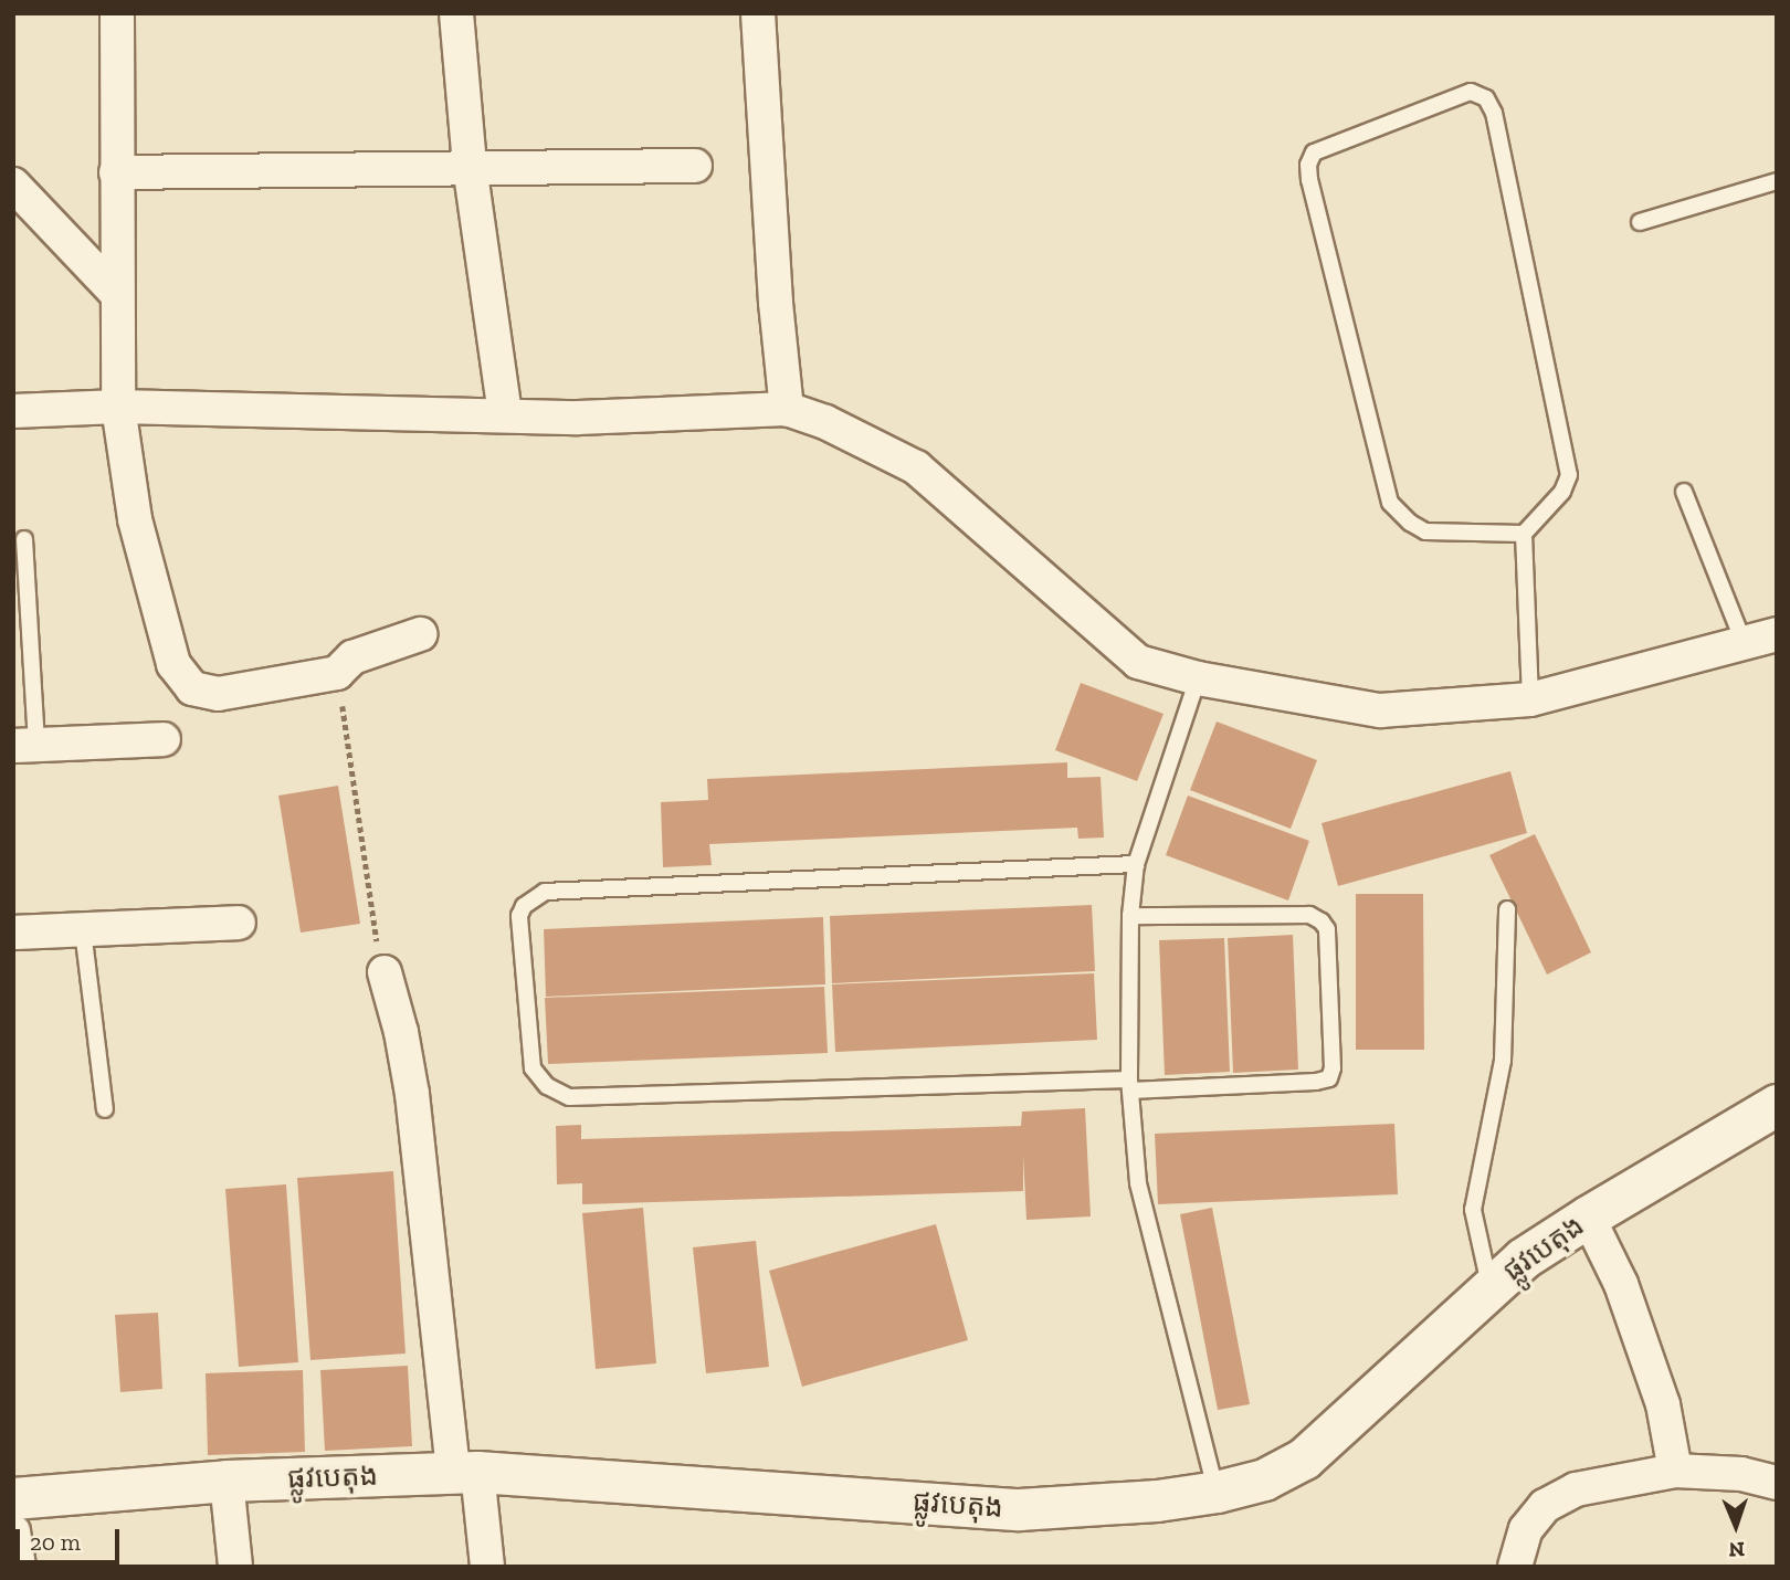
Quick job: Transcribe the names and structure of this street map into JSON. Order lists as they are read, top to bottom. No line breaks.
{"streets":{"street":["ផ្លូវបេតុង"]},"scale_bar":"20 m","north":"bottom"}
